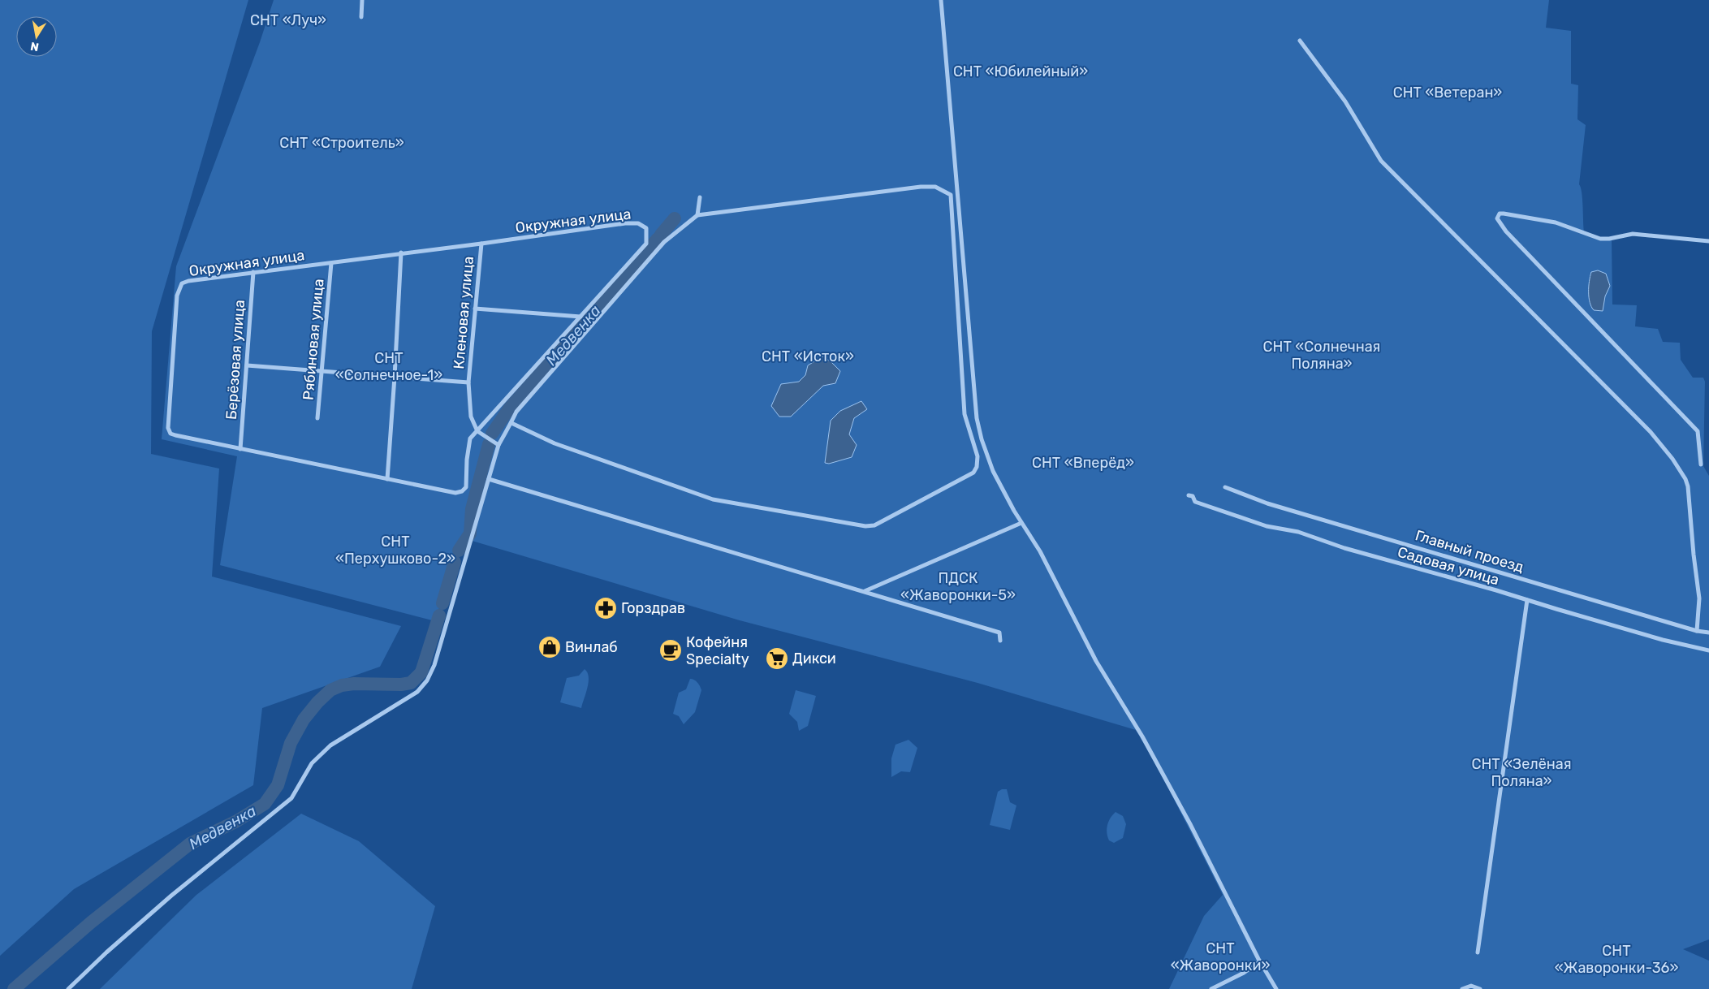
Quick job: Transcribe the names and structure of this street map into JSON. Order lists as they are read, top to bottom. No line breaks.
{"streets":{"street":["Окружная улица","Кленовая улица","Рябиновая улица","Берёзовая улица","Главный проезд","Садовая улица"]},"crossings":[["Окружная улица","Кленовая улица"],["Окружная улица","Рябиновая улица"],["Окружная улица","Берёзовая улица"]],"water":["Медвенка"],"parks":["СНТ «Луч»","СНТ «Юбилейный»","СНТ «Ветеран»","СНТ «Строитель»","СНТ «Солнечная Поляна»","СНТ «Исток»","СНТ «Солнечное-1»","СНТ «Вперёд»","СНТ «Перхушково-2»","ПДСК «Жаворонки-5»","СНТ «Зелёная Поляна»","СНТ «Жаворонки»","СНТ «Жаворонки-36»"],"places":{"pharmacy":["Горздрав"],"shop":["Винлаб"],"cafe":["Кофейня Specialty"],"supermarket":["Дикси"]},"north":"bottom"}
